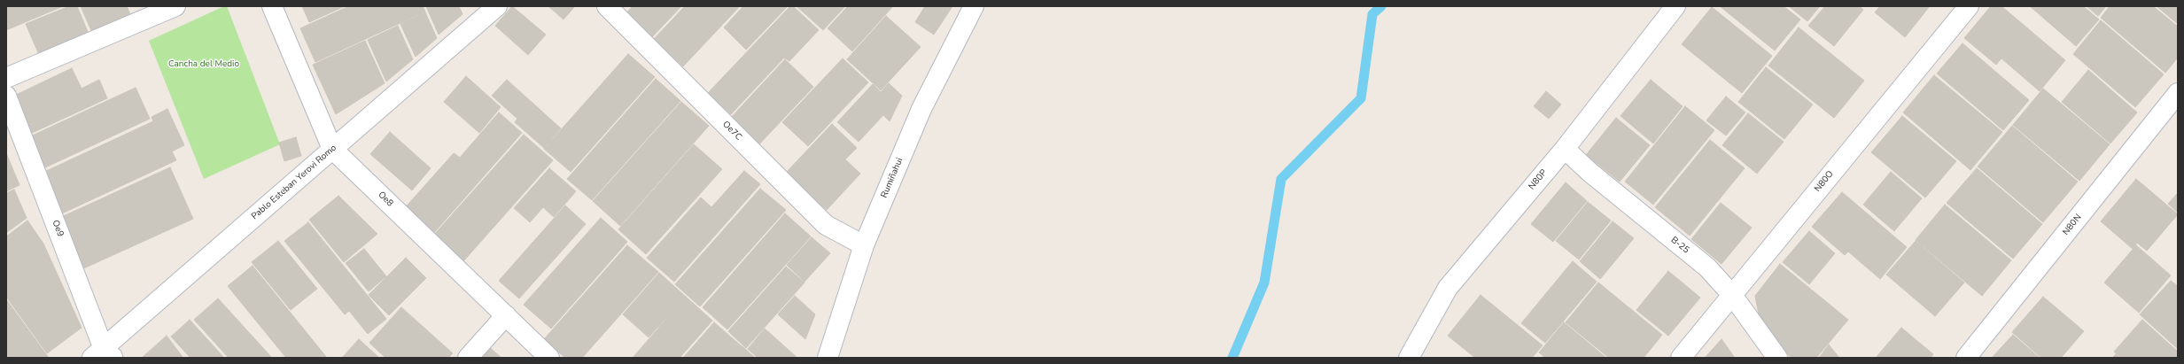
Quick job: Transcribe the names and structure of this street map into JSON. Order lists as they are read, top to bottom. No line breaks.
{"streets":{"street":["Oe7C","Rumiñahui","N80P","N80O","Pablo Esteban Yerovi Romo","Oe8","N80N","Oe9","B-25"]},"crossings":[["Oe7C","Rumiñahui"],["N80P","B-25"],["N80O","B-25"],["Pablo Esteban Yerovi Romo","Oe8"],["Pablo Esteban Yerovi Romo","Oe9"]],"parks":["Cancha del Medio"]}
